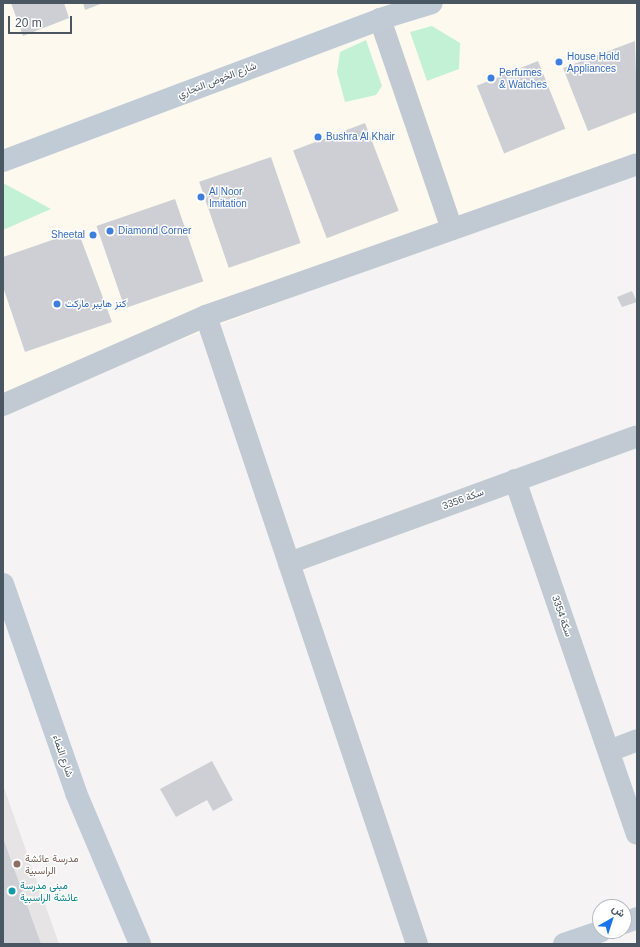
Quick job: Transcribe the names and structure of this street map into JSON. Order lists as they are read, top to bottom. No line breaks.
{"streets":{"street":["شارع الخوض التجاري","سكة 3356","سكة 3354","شارع النماء"]},"crossings":[["سكة 3356","سكة 3354"]],"places":["House Hold Appliances","Perfumes & Watches","Bushra Al Khair","Al Noor Imitation","Diamond Corner","Sheetal","كنز هايبر ماركت","مدرسة عائشة الراسبية","مبنى مدرسة عائشة الراسبية"],"scale_bar":"20 m","north":"top right"}
